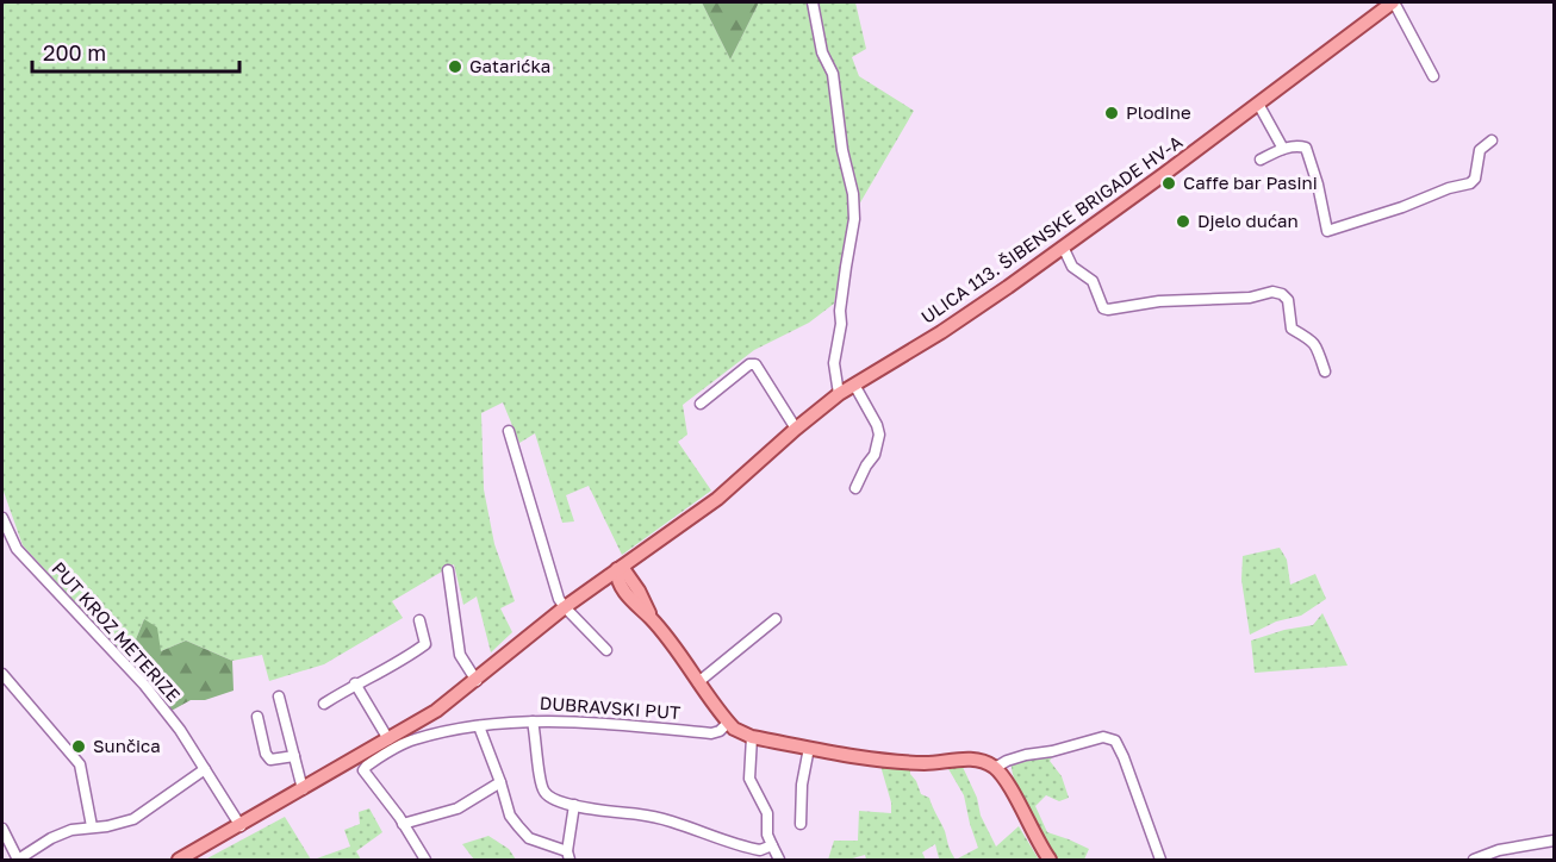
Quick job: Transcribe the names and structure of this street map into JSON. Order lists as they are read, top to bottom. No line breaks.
{"streets":{"main road":["ULICA 113. ŠIBENSKE BRIGADE HV-A","DUBRAVSKI PUT"],"street":["PUT KROZ METERIZE"]},"crossings":[["ULICA 113. ŠIBENSKE BRIGADE HV-A","PUT KROZ METERIZE"],["ULICA 113. ŠIBENSKE BRIGADE HV-A","DUBRAVSKI PUT"]],"places":["Gatarićka","Plodine","Caffe bar Pasini","Djelo dućan","Sunčica"],"scale_bar":"200 m"}
